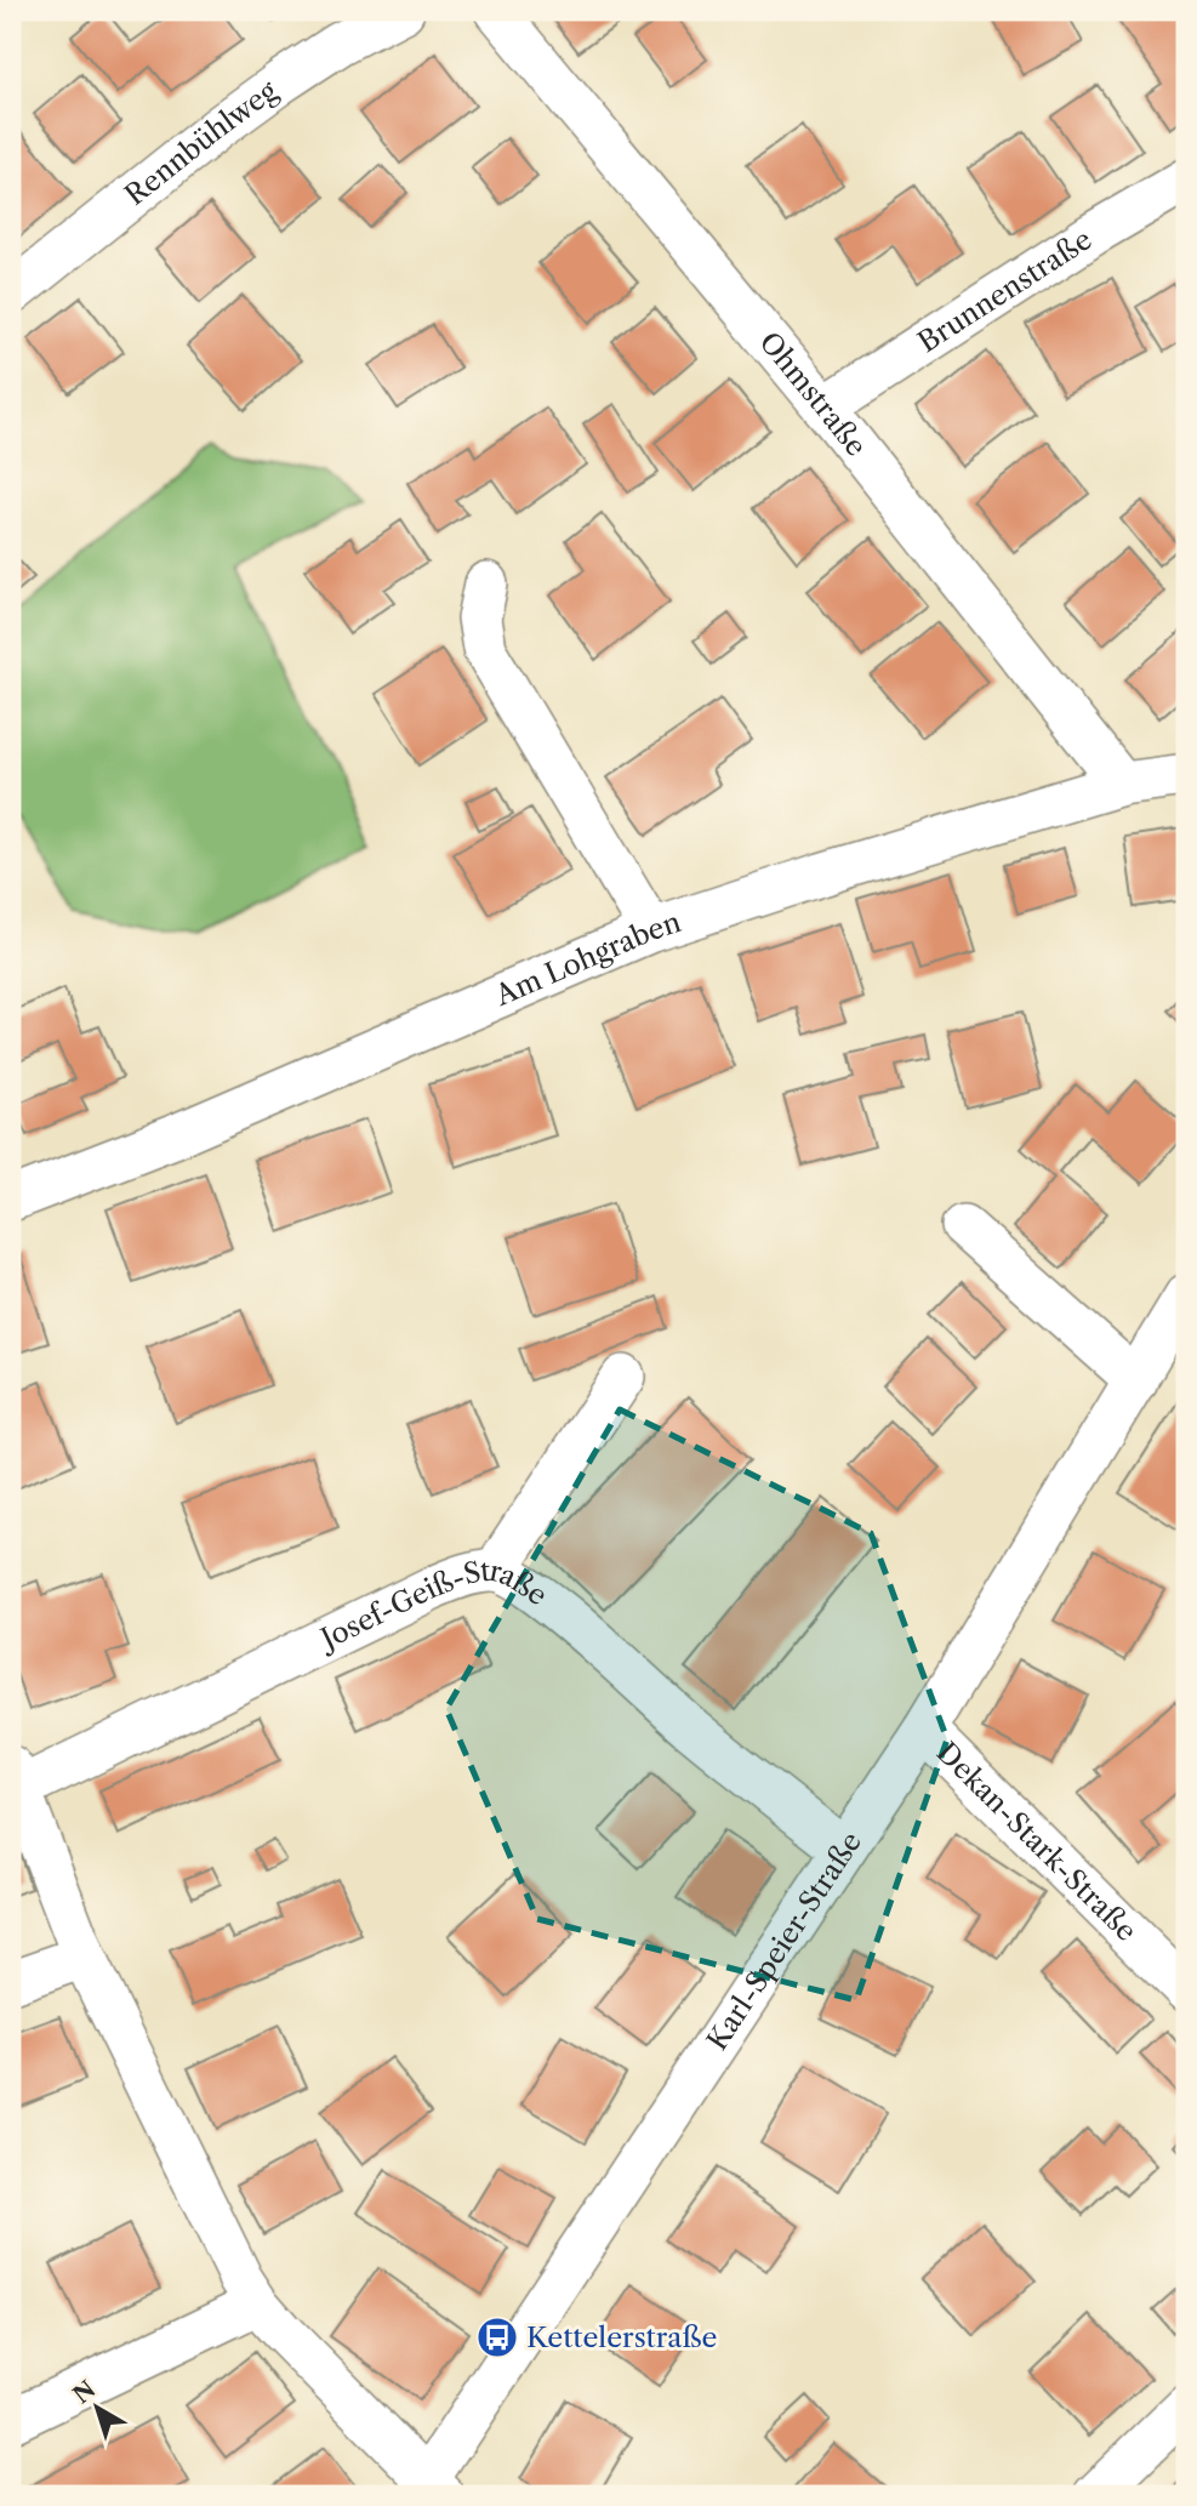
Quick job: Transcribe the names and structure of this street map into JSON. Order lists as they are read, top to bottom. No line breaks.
{"streets":{"street":["Rennbühlweg","Brunnenstraße","Ohmstraße","Am Lohgraben","Josef-Geiß-Straße","Dekan-Stark-Straße","Karl-Speier-Straße"]},"crossings":[["Brunnenstraße","Ohmstraße"],["Ohmstraße","Am Lohgraben"],["Josef-Geiß-Straße","Karl-Speier-Straße"],["Dekan-Stark-Straße","Karl-Speier-Straße"]],"places":{"bus stop":["Kettelerstraße"]},"north":"top left"}
